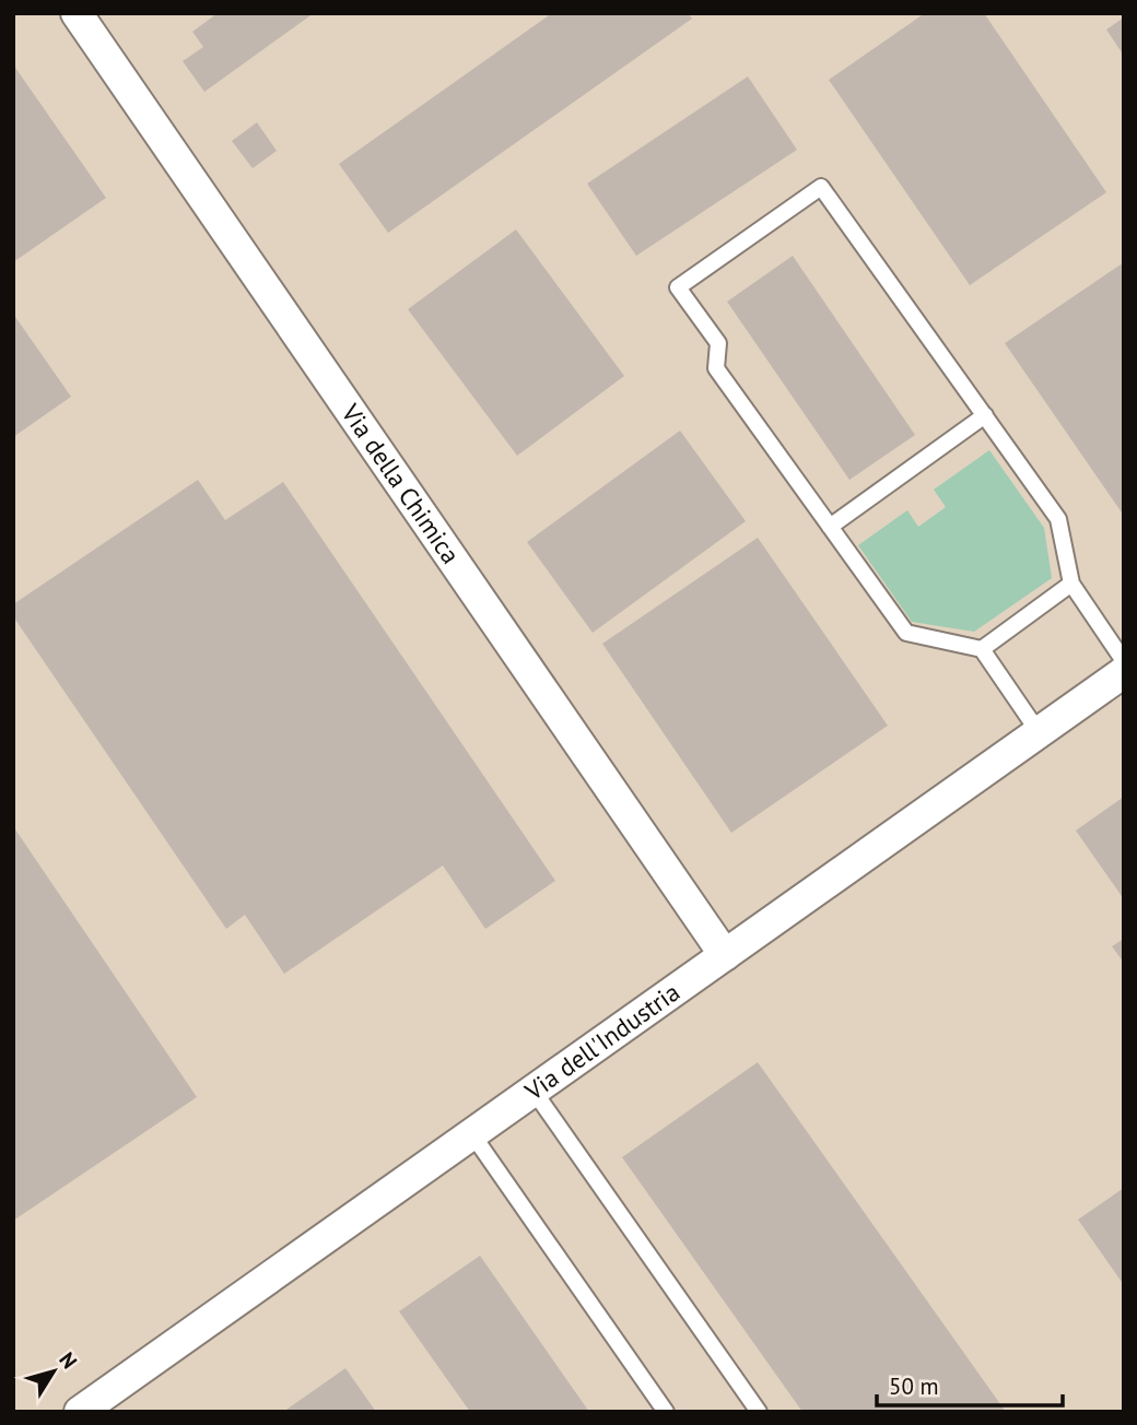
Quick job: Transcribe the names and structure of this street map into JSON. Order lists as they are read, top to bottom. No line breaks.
{"streets":{"street":["Via della Chimica","Via dell'Industria"]},"crossings":[["Via della Chimica","Via dell'Industria"]],"scale_bar":"50 m","north":"top right"}
